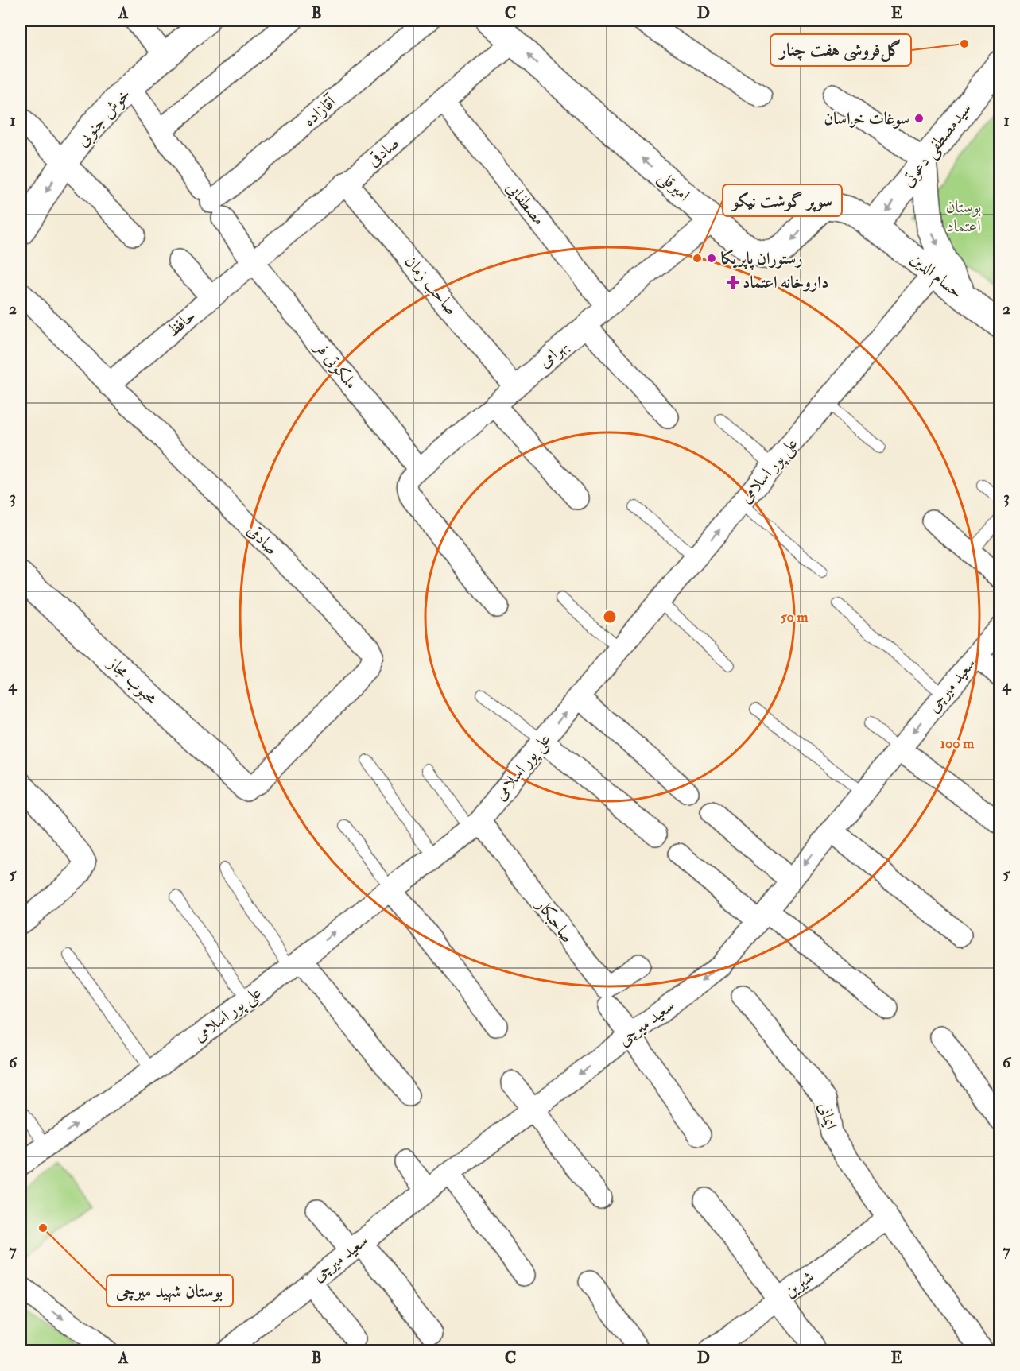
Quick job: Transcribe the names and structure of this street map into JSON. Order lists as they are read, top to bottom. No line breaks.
{"streets":{"main road":["خوش جنوبی","سیدمصطفی دعوتی","امیرقلی","حسام الدین","محبوب مجاز"],"street":["آقازاده","صادقی","مصطفایی","صاحب زمان","حافظ","بهرامی","ملکوتی فر","علی پور اسلامی","سعید میرچی","صاحبکار","ایمانی","شیرین"]},"crossings":[["آقازاده","ملکوتی فر"],["خوش جنوبی","ملکوتی فر"],["سیدمصطفی دعوتی","امیرقلی"],["سیدمصطفی دعوتی","حسام الدین"],["صادقی","امیرقلی"],["صادقی","مصطفایی"],["صادقی","صاحب زمان"],["صادقی","حافظ"],["صادقی","ملکوتی فر"],["صادقی","محبوب مجاز"],["امیرقلی","حسام الدین"],["امیرقلی","بهرامی"],["مصطفایی","بهرامی"],["حسام الدین","علی پور اسلامی"],["صاحب زمان","بهرامی"],["حافظ","ملکوتی فر"],["بهرامی","ملکوتی فر"],["علی پور اسلامی","صاحبکار"],["ایمانی","شیرین"]],"one_way":["سیدمصطفی دعوتی","امیرقلی","سعید میرچی"],"parks":["بوستان اعتماد"],"places":{"other":["گل‌فروشی هفت چنار","سوغات خراسان","سوپر گوشت نیکو","رستوران پاپریکا","بوستان شهید میرچی"],"health":["داروخانه اعتماد"]},"grid":{"columns":["A","B","C","D","E"],"rows":["1","2","3","4","5","6","7"]},"rings":["50 m","100 m"]}
